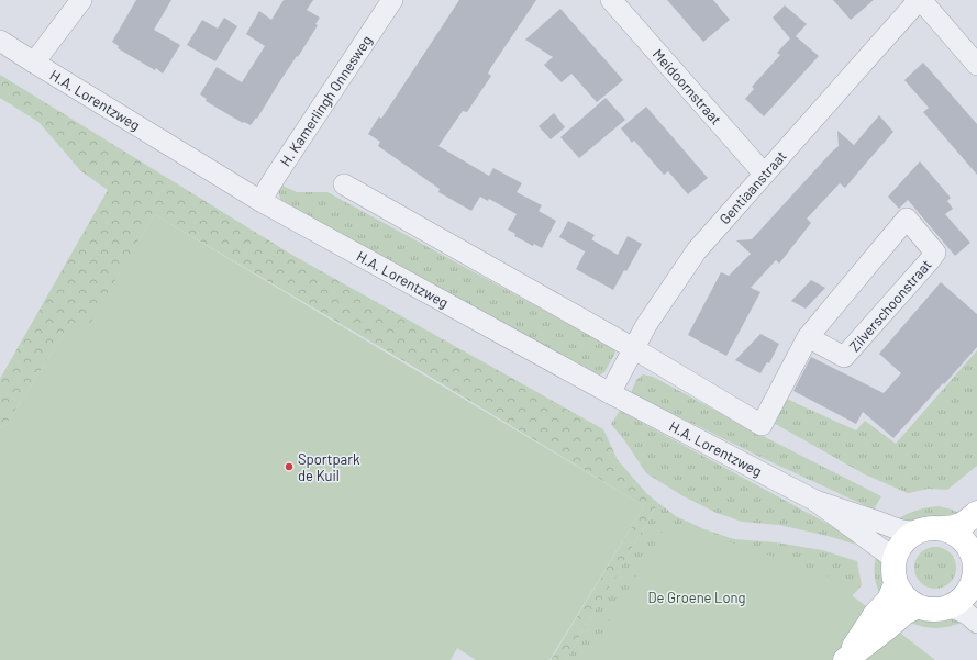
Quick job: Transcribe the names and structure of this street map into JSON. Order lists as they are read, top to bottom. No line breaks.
{"streets":{"street":["Meidoornstraat","H.A. Lorentzweg","H. Kamerlingh Onnesweg","Gentiaanstraat","Zilverschoonstraat"]},"crossings":[["Meidoornstraat","Gentiaanstraat"],["H.A. Lorentzweg","H. Kamerlingh Onnesweg"],["H.A. Lorentzweg","Gentiaanstraat"],["Gentiaanstraat","Zilverschoonstraat"]],"parks":["De Groene Long"],"places":["Sportpark de Kuil"]}
